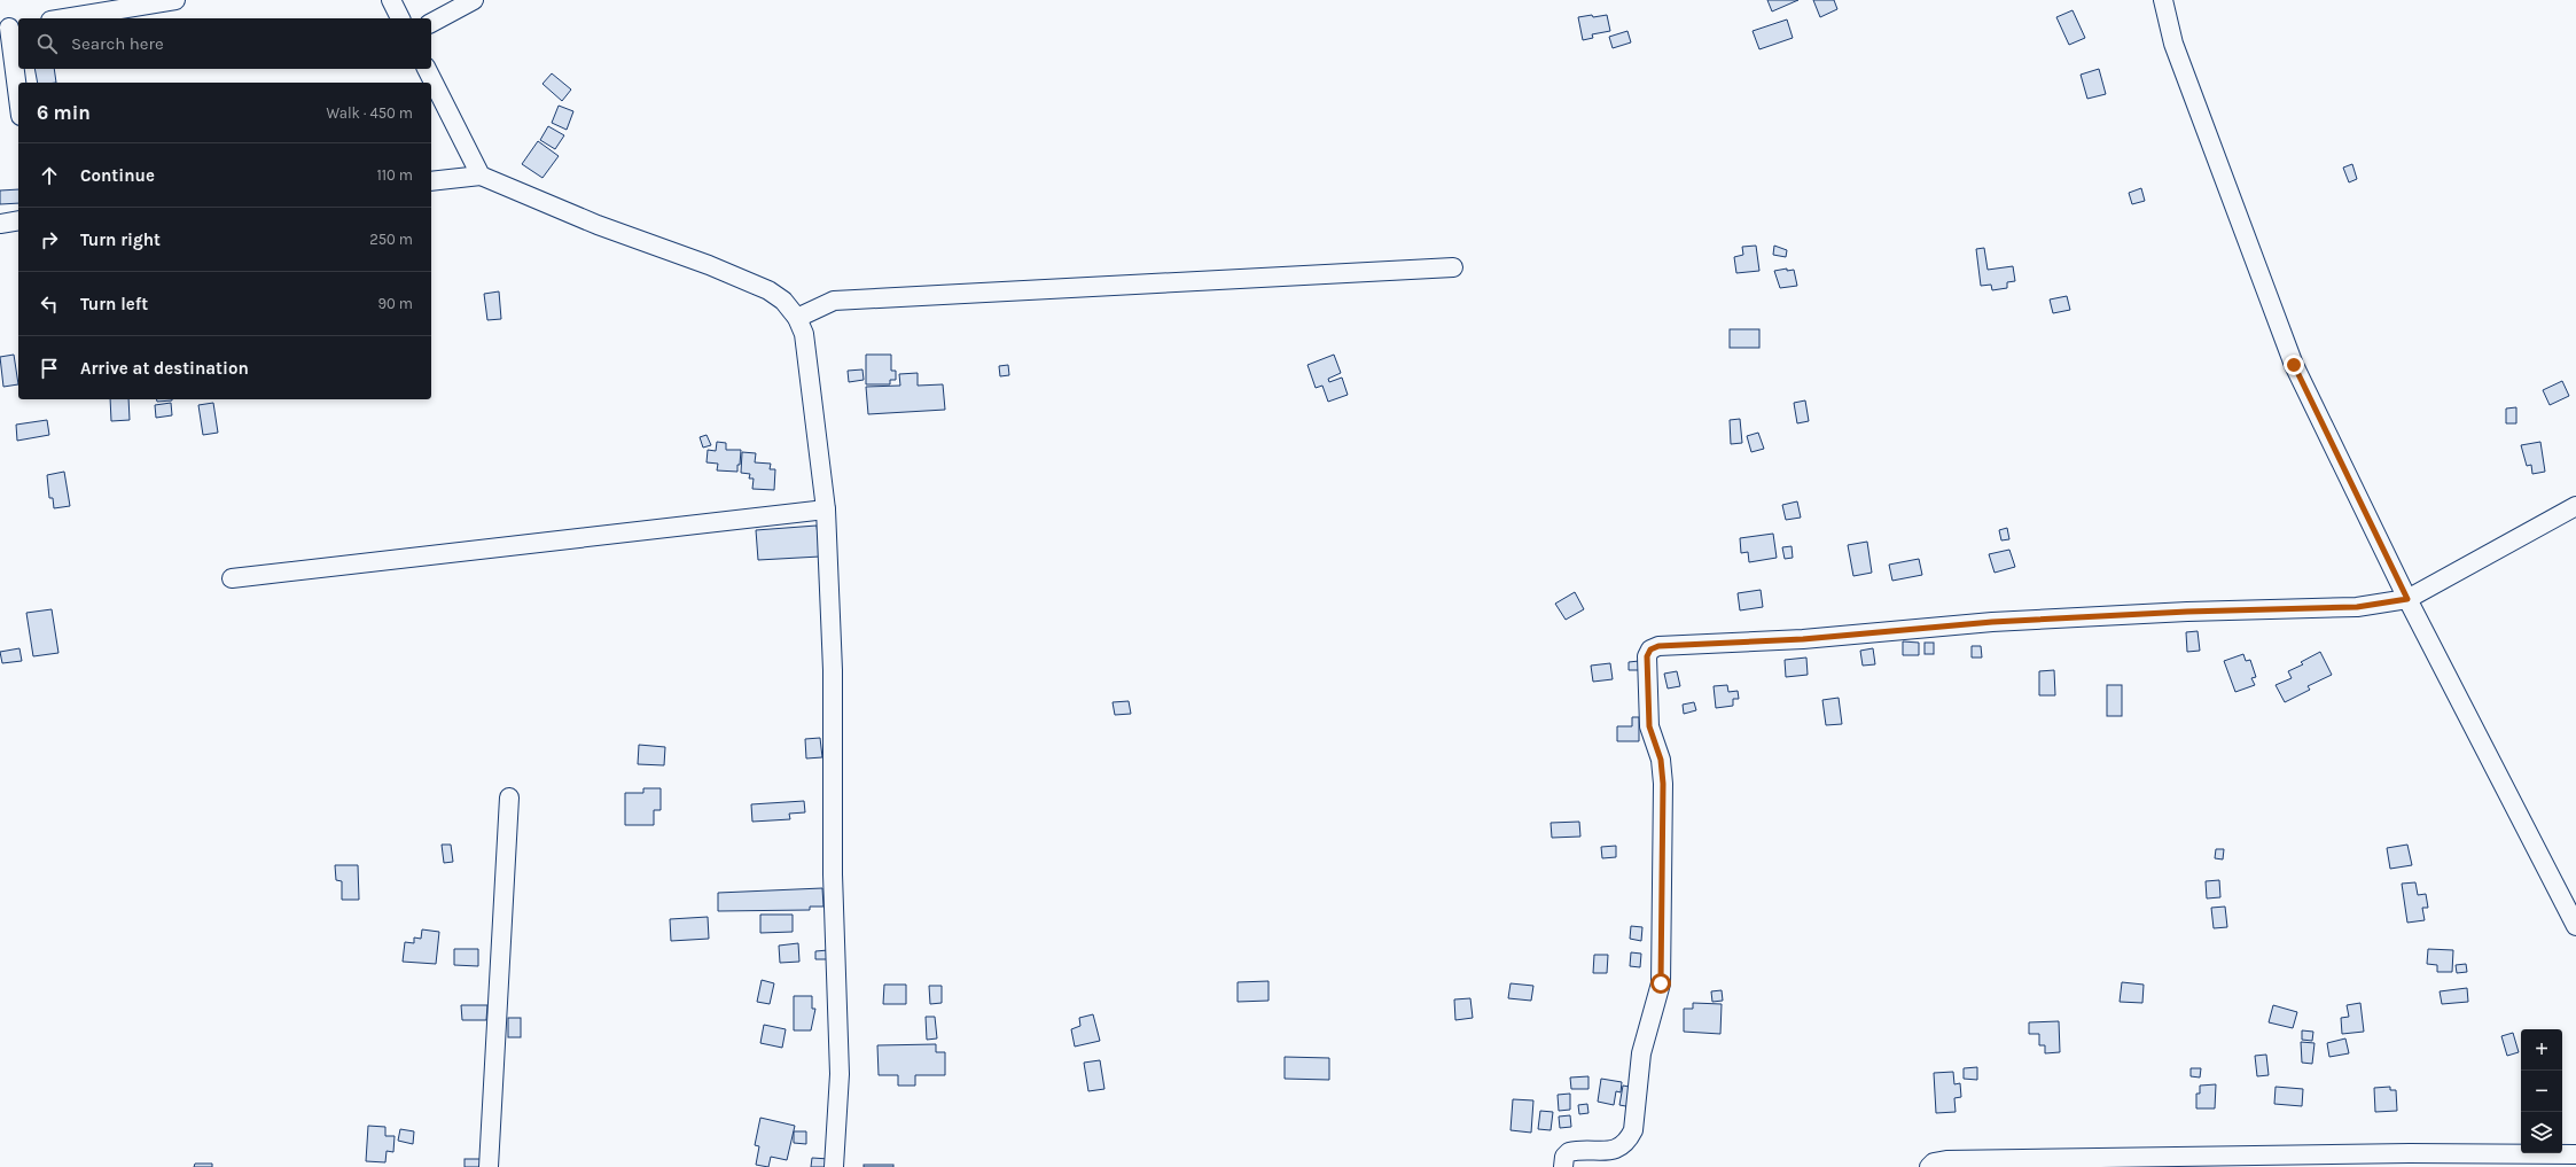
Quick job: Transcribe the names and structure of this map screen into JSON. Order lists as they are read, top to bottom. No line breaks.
{"page":{"search":"Search here","heading":["6 min","Walk · 450 m"],"list":[["Continue","110 m"],["Turn right","250 m"],["Turn left","90 m"],"Arrive at destination"],"map_buttons":["+","−"]}}
